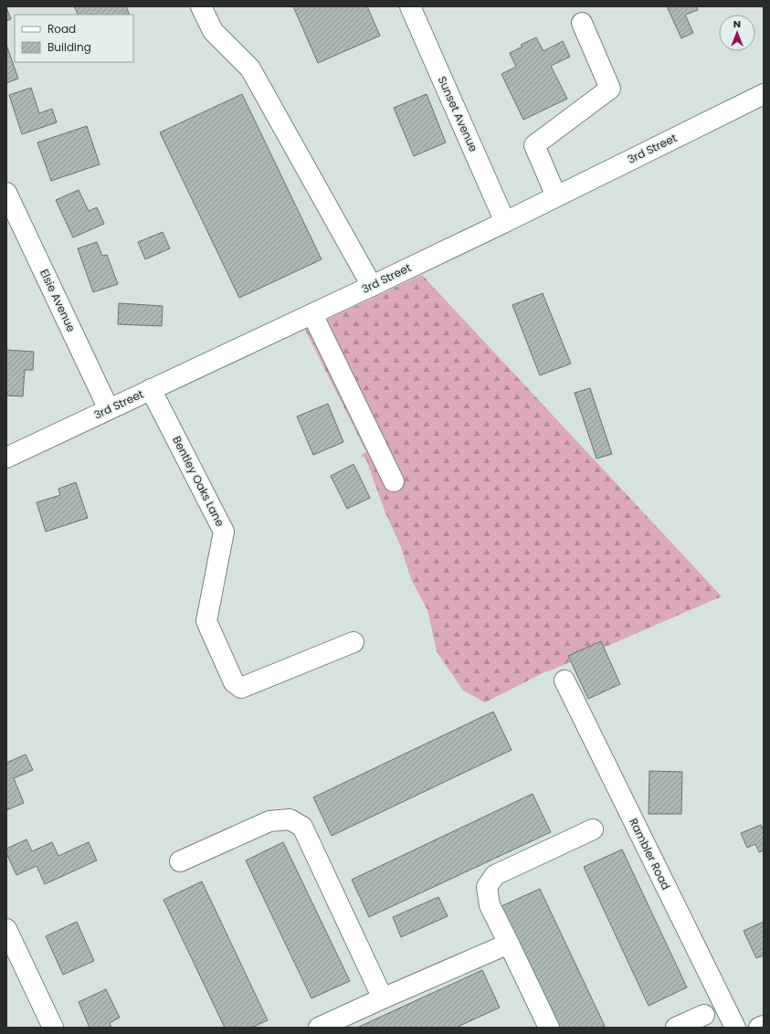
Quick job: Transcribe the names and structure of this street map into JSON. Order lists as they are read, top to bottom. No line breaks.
{"streets":{"street":["Sunset Avenue","3rd Street","Elsie Avenue","Bentley Oaks Lane","Rambler Road"]},"crossings":[["Sunset Avenue","3rd Street"],["3rd Street","Elsie Avenue"],["3rd Street","Bentley Oaks Lane"]],"legend":["Road","Building"],"north":"top"}
